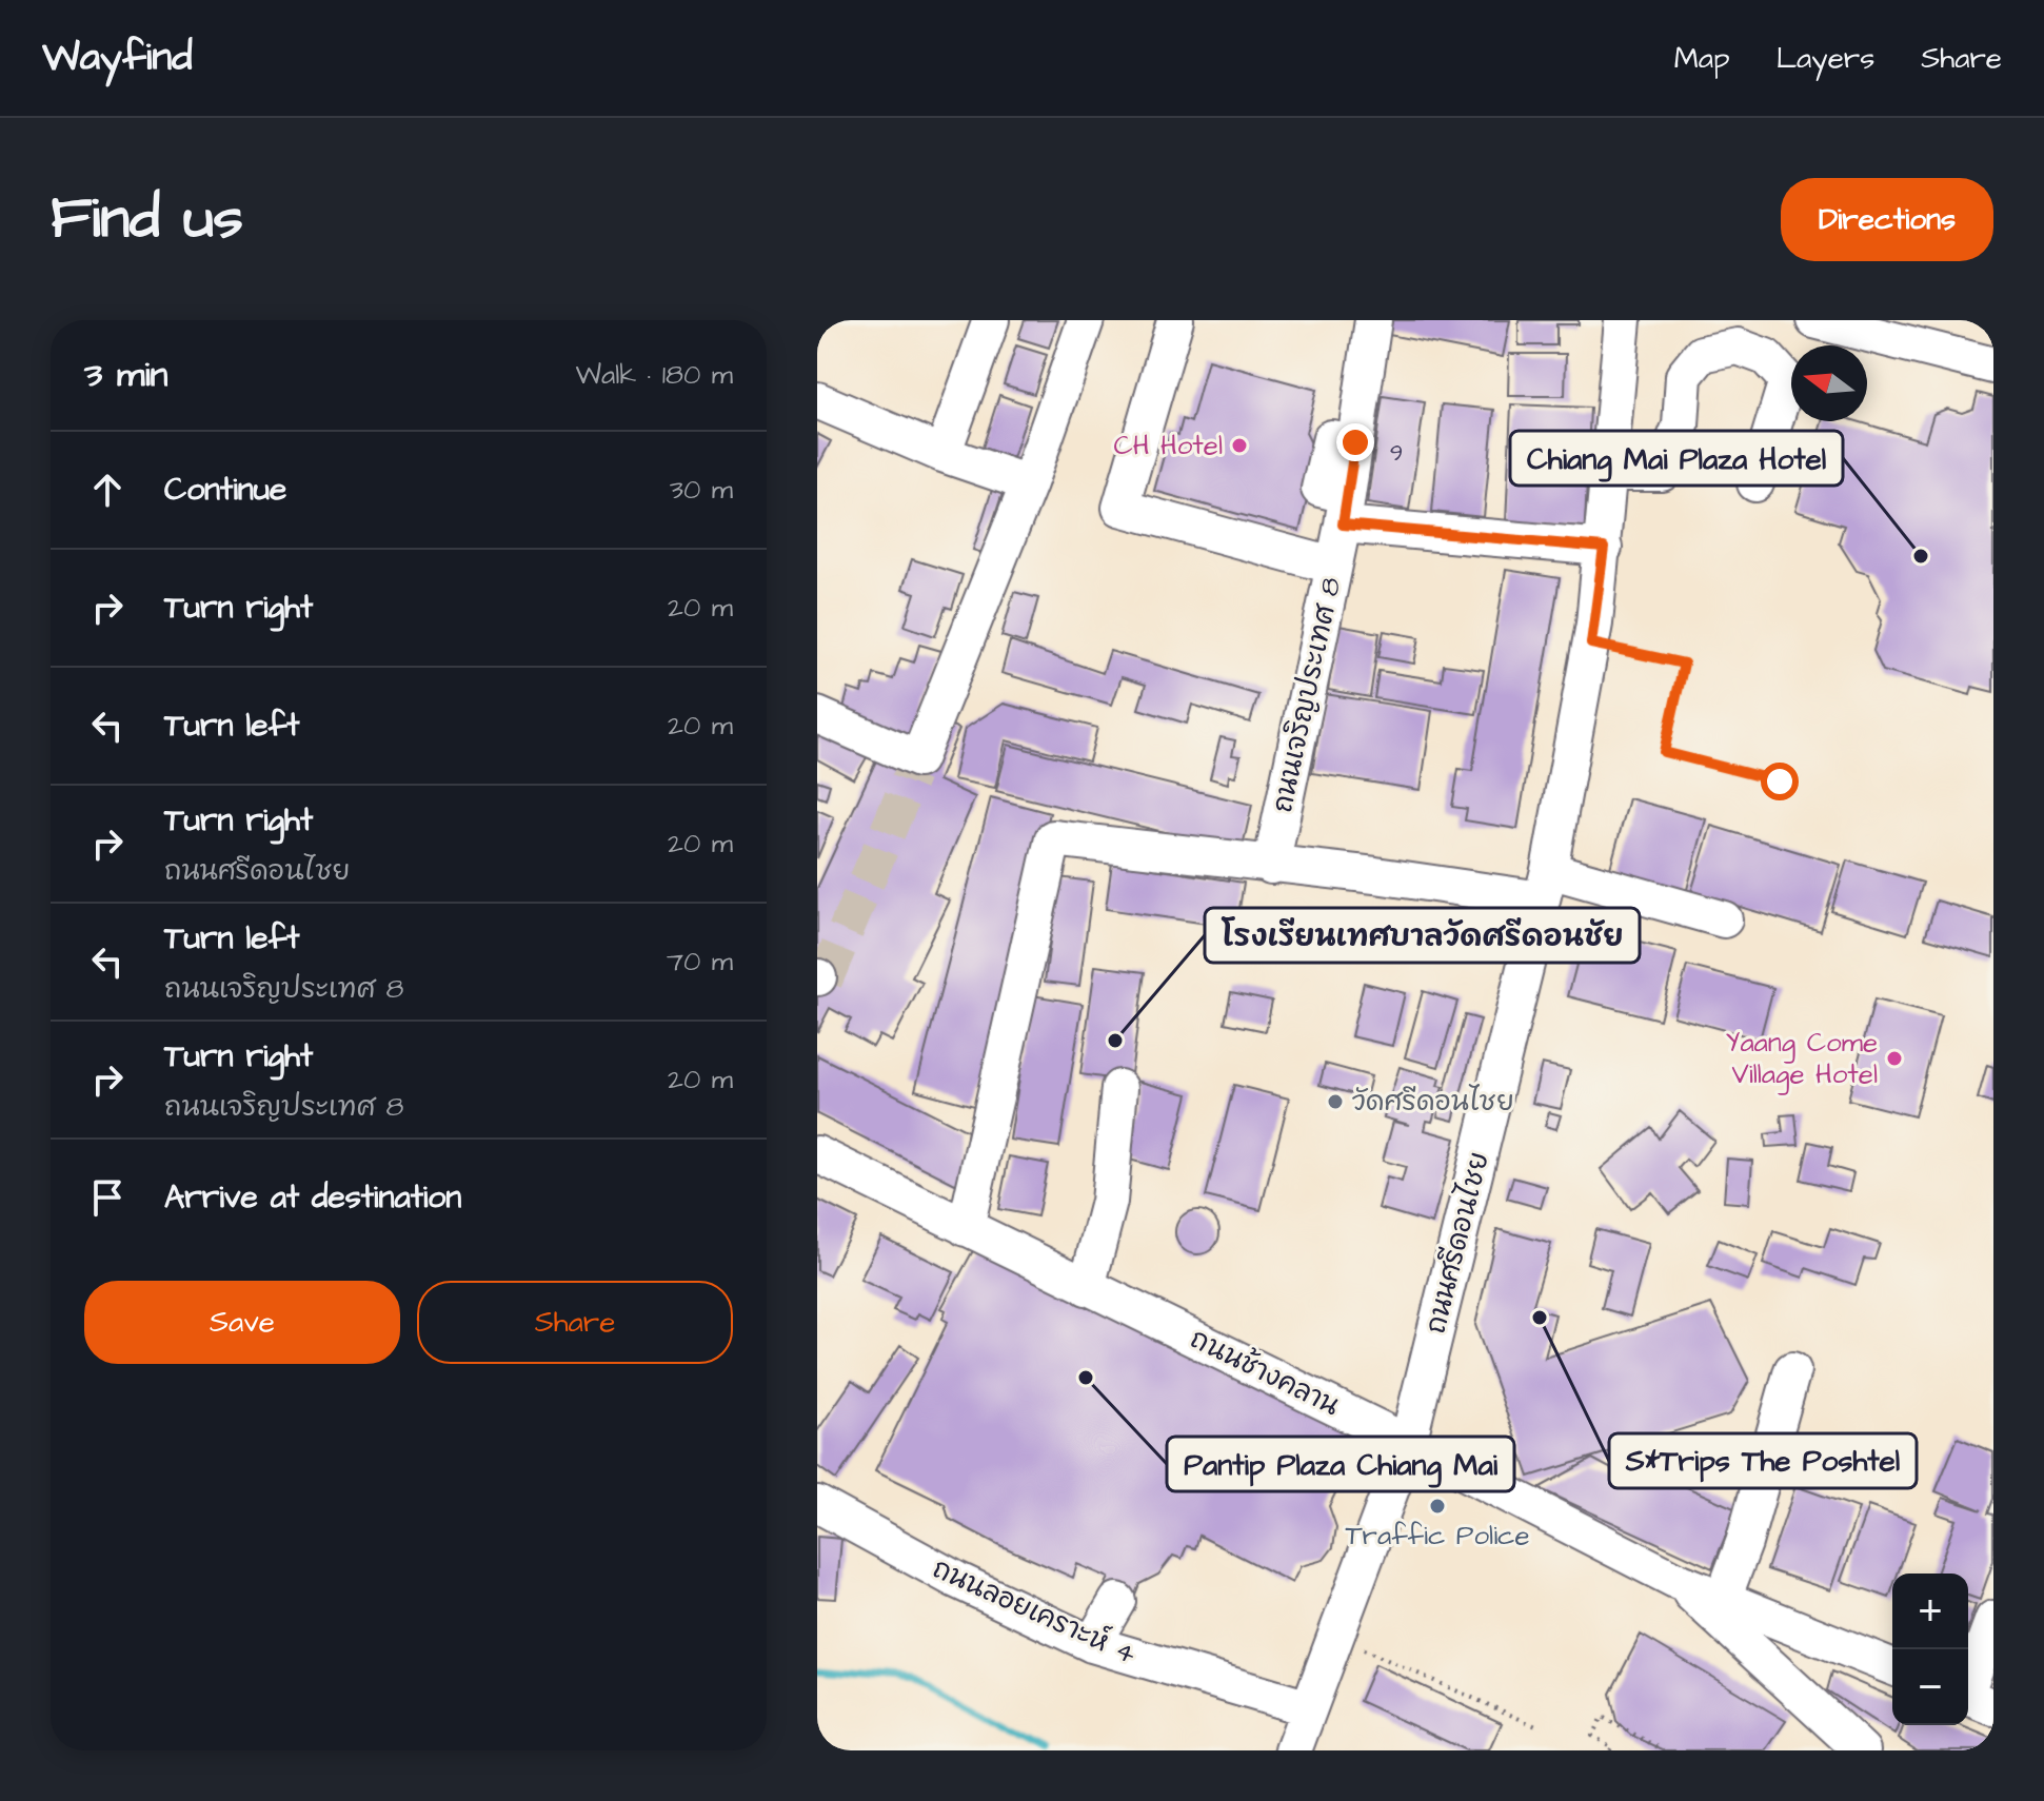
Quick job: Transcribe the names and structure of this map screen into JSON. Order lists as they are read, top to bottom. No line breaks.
{"streets":{"street":["ถนนเจริญประเทศ 8","ถนนศรีดอนไชย","ถนนช้างคลาน","ถนนลอยเคราะห์ 4"]},"crossings":[["ถนนศรีดอนไชย","ถนนช้างคลาน"],["ถนนศรีดอนไชย","ถนนลอยเคราะห์ 4"]],"places":["CH Hotel","Chiang Mai Plaza Hotel","โรงเรียนเทศบาลวัดศรีดอนชัย","Yaang Come Village Hotel","วัดศรีดอนไชย","S*Trips The Poshtel","Pantip Plaza Chiang Mai","Traffic Police"],"house_numbers":["9"],"north":"left","page":{"header":"Wayfind","nav":["Map","Layers","Share"],"title":"Find us","buttons":["Directions",["Save","Share"]],"heading":["3 min","Walk · 180 m"],"list":[["Continue","30 m"],["Turn right","20 m"],["Turn left","20 m"],["Turn right","ถนนศรีดอนไชย","20 m"],["Turn left","ถนนเจริญประเทศ 8","70 m"],["Turn right","ถนนเจริญประเทศ 8","20 m"],"Arrive at destination"],"map_buttons":["+","−"]}}
